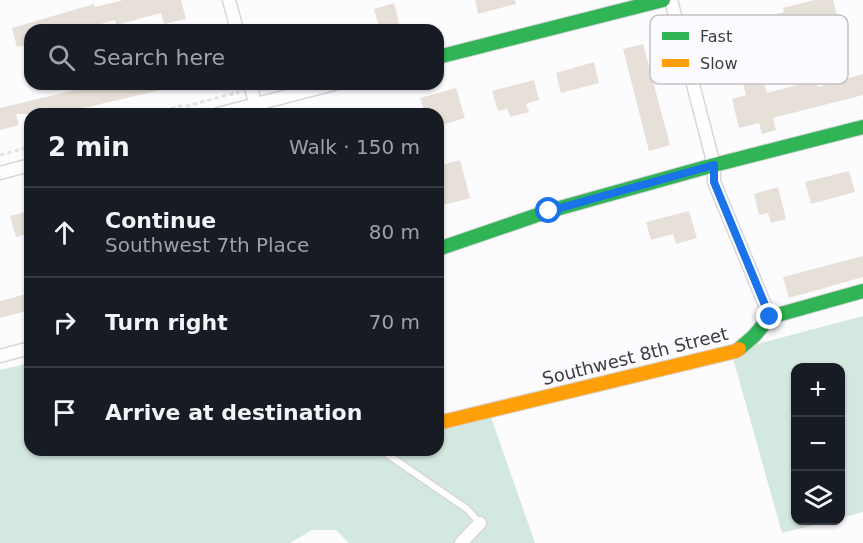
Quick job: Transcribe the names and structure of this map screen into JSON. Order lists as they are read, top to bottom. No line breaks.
{"streets":{"street":["Southwest 8th Street"]},"legend":["Fast","Slow"],"page":{"search":"Search here","heading":["2 min","Walk · 150 m"],"list":[["Continue","Southwest 7th Place","80 m"],["Turn right","70 m"],"Arrive at destination"],"map_buttons":["+","−"]}}
